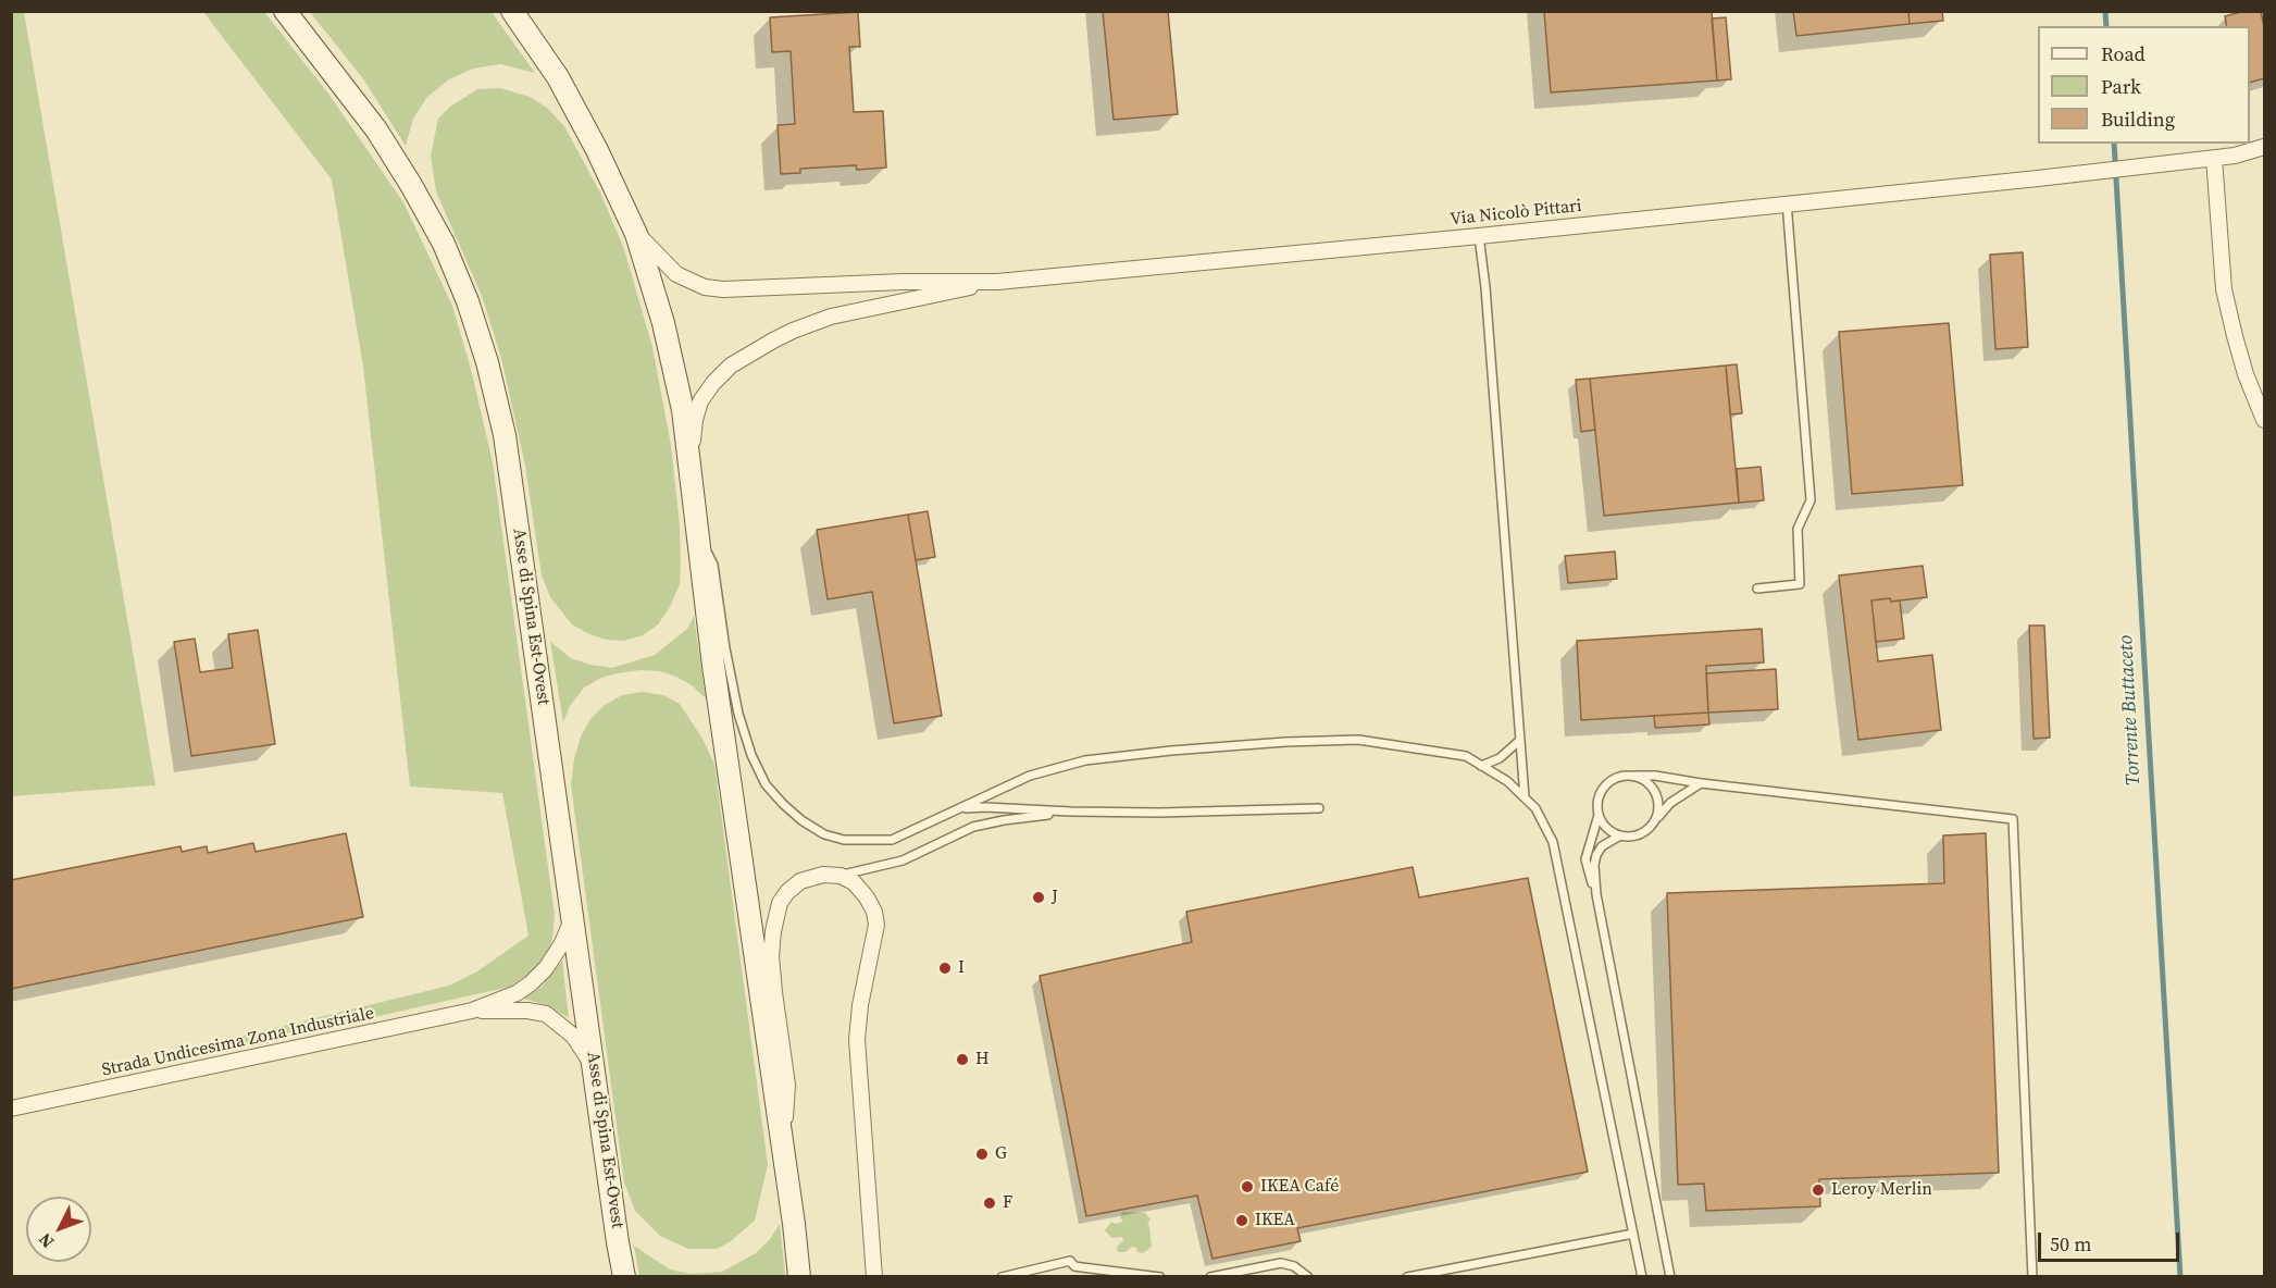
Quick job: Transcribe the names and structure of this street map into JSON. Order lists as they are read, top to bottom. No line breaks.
{"streets":{"main road":["Asse di Spina Est-Ovest"],"street":["Via Nicolò Pittari","Strada Undicesima Zona Industriale"]},"water":["Torrente Buttaceto"],"places":["J","I","H","G","IKEA Café","Leroy Merlin","F","IKEA"],"legend":["Road","Park","Building"],"scale_bar":"50 m","north":"bottom left"}
